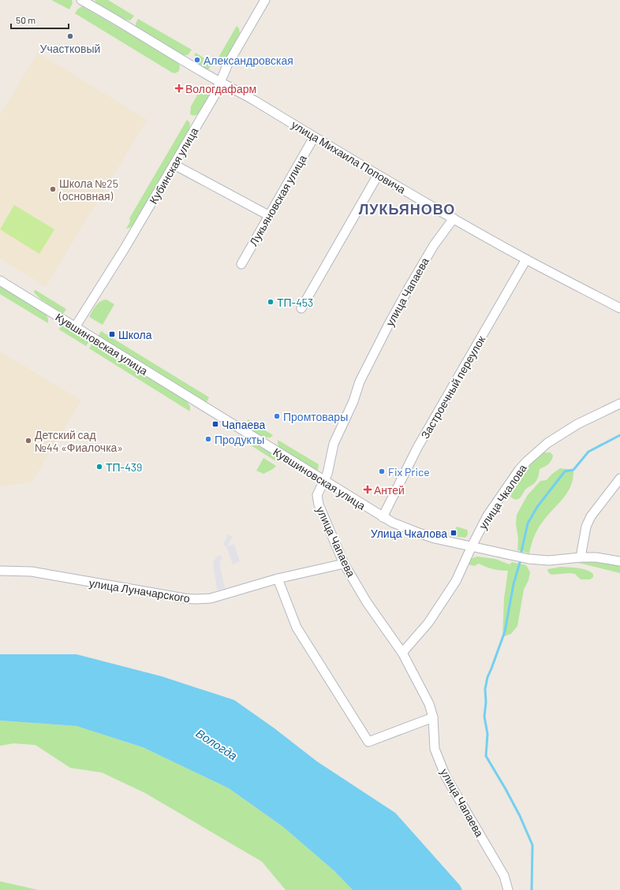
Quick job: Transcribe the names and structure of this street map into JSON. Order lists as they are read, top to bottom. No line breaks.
{"streets":{"street":["улица Михаила Поповича","Кубинская улица","Лукьяновская улица","улица Чапаева","Кувшиновская улица","Застроечный переулок","улица Чкалова","улица Луначарского"]},"crossings":[["улица Михаила Поповича","Кубинская улица"],["улица Михаила Поповича","Лукьяновская улица"],["улица Михаила Поповича","улица Чапаева"],["улица Михаила Поповича","Застроечный переулок"],["Кубинская улица","Кувшиновская улица"],["улица Чапаева","Кувшиновская улица"],["улица Чапаева","улица Чкалова"],["улица Чапаева","улица Луначарского"],["Кувшиновская улица","Застроечный переулок"],["Кувшиновская улица","улица Чкалова"]],"districts":["ЛУКЬЯНОВО"],"water":["Вологда"],"places":{"other":["Участковый","Александровская","Школа №25 (основная)","ТП-453","Промтовары","Продукты","Детский сад №44 «Фиалочка»","ТП-439","Fix Price"],"health":["Вологдафарм","Антей"],"transit":["Школа","Чапаева","Улица Чкалова"]},"scale_bar":"50 m"}
